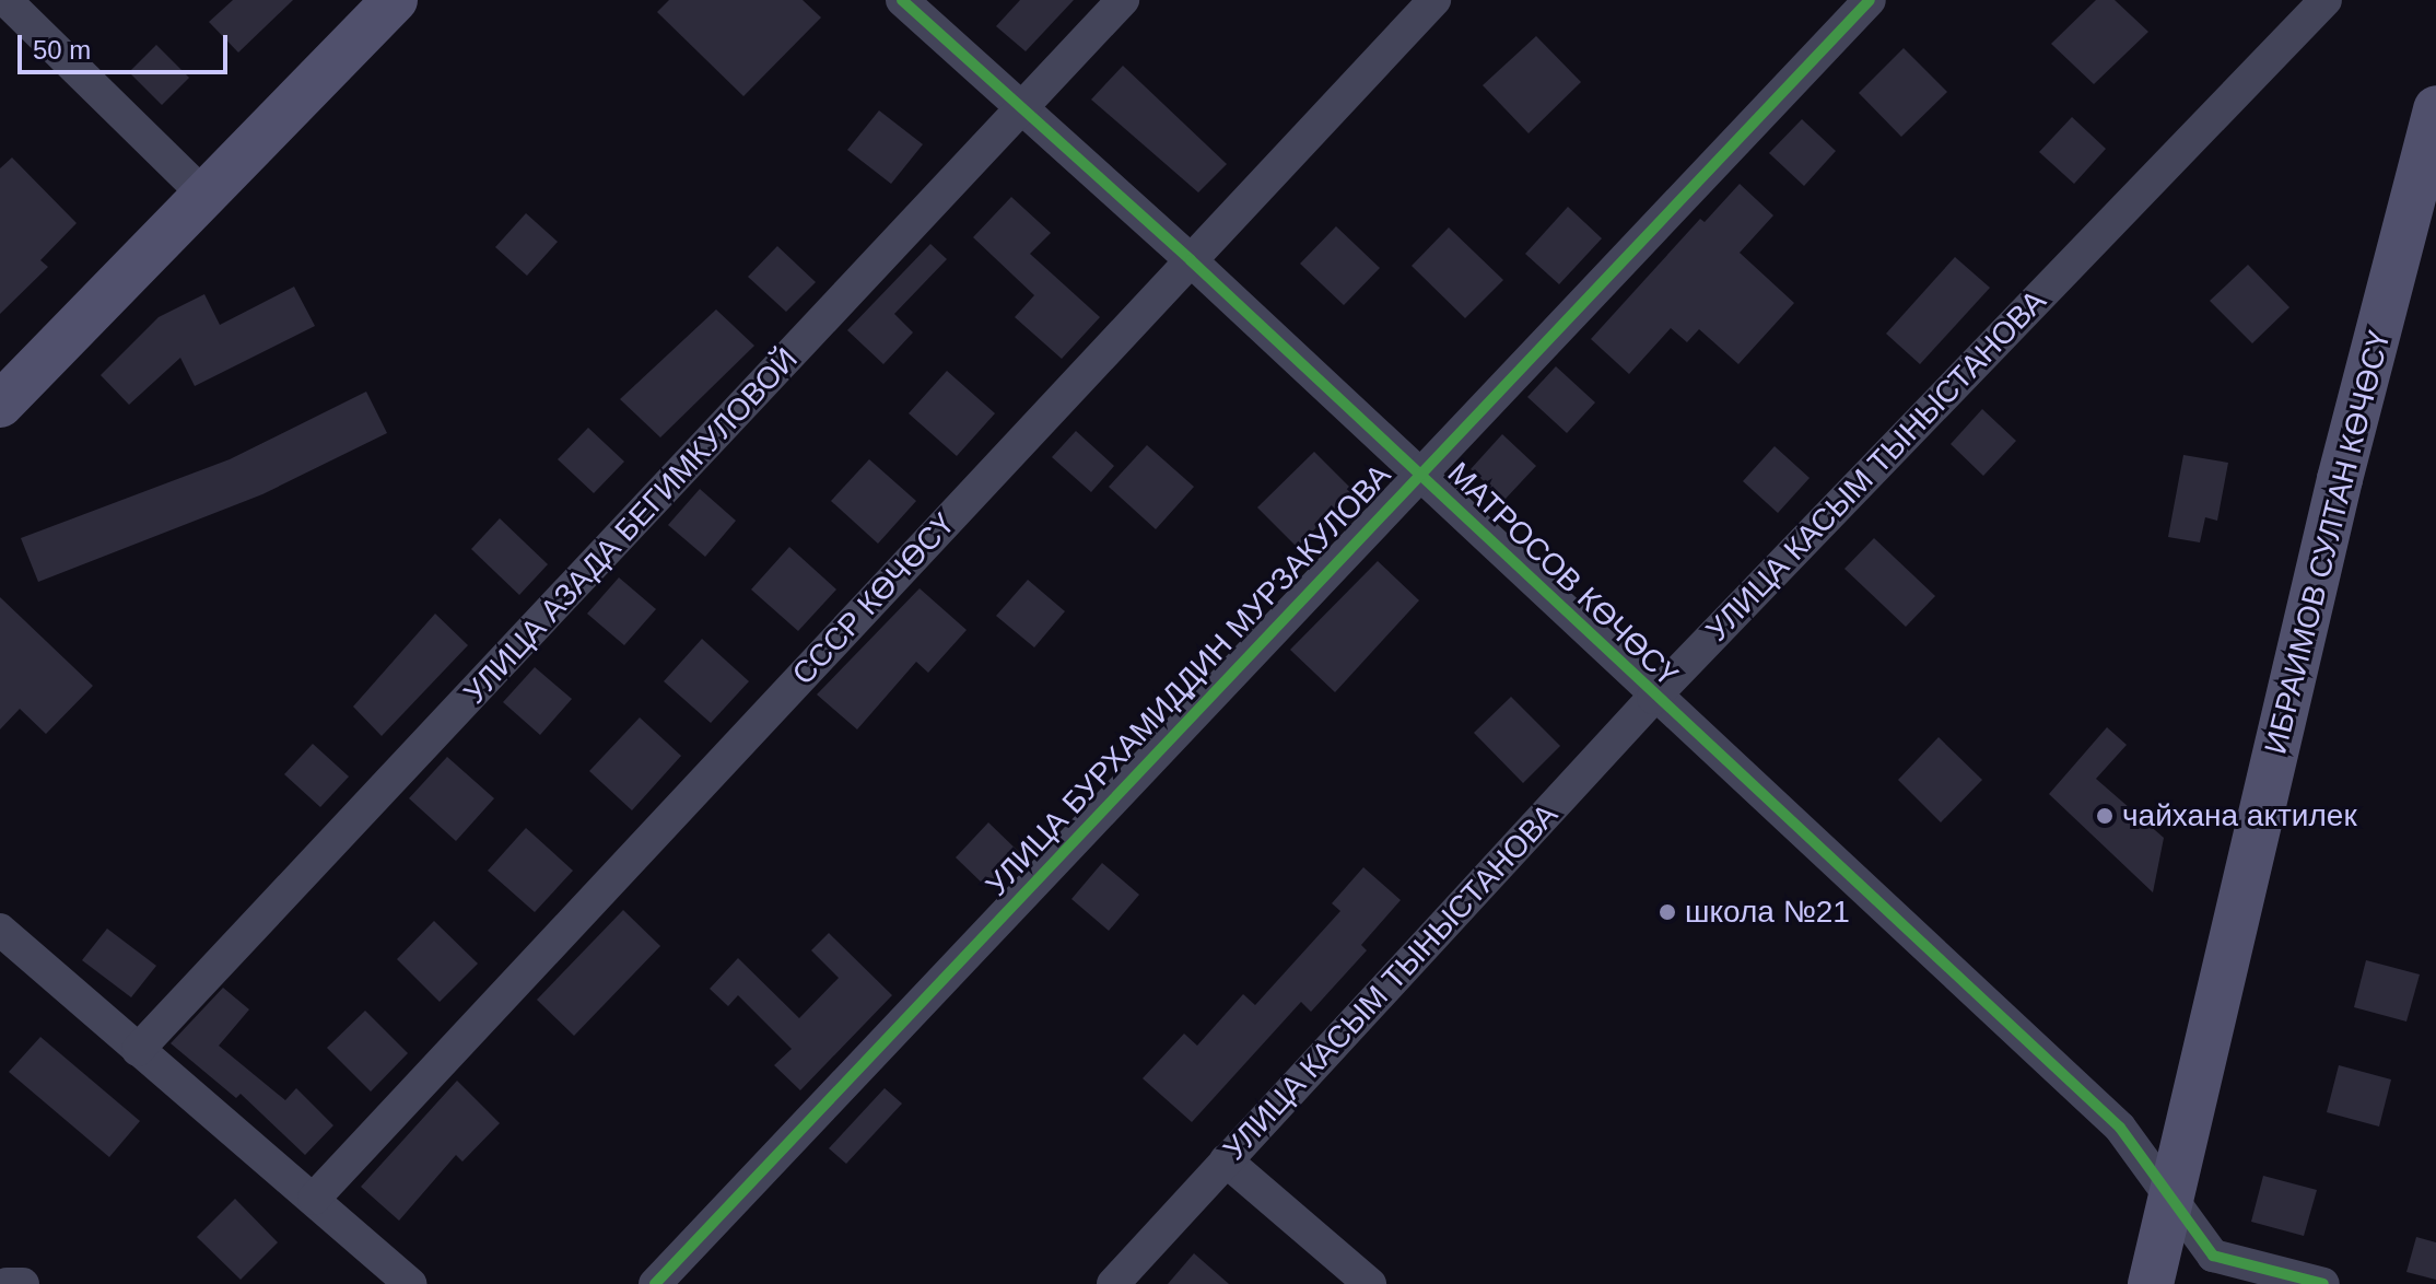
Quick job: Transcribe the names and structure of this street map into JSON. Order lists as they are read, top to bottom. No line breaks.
{"streets":{"main road":["ИБРАИМОВ СУЛТАН КӨЧӨСҮ"],"street":["УЛИЦА КАСЫМ ТЫНЫСТАНОВА","УЛИЦА АЗАДА БЕГИМКУЛОВОЙ","МАТРОСОВ КӨЧӨСҮ","СССР КӨЧӨСҮ","УЛИЦА БУРХАМИДДИН МУРЗАКУЛОВА"]},"crossings":[["УЛИЦА КАСЫМ ТЫНЫСТАНОВА","МАТРОСОВ КӨЧӨСҮ"],["УЛИЦА АЗАДА БЕГИМКУЛОВОЙ","МАТРОСОВ КӨЧӨСҮ"],["ИБРАИМОВ СУЛТАН КӨЧӨСҮ","МАТРОСОВ КӨЧӨСҮ"],["МАТРОСОВ КӨЧӨСҮ","СССР КӨЧӨСҮ"],["МАТРОСОВ КӨЧӨСҮ","УЛИЦА БУРХАМИДДИН МУРЗАКУЛОВА"]],"places":["чайхана актилек","школа №21"],"scale_bar":"50 m"}
